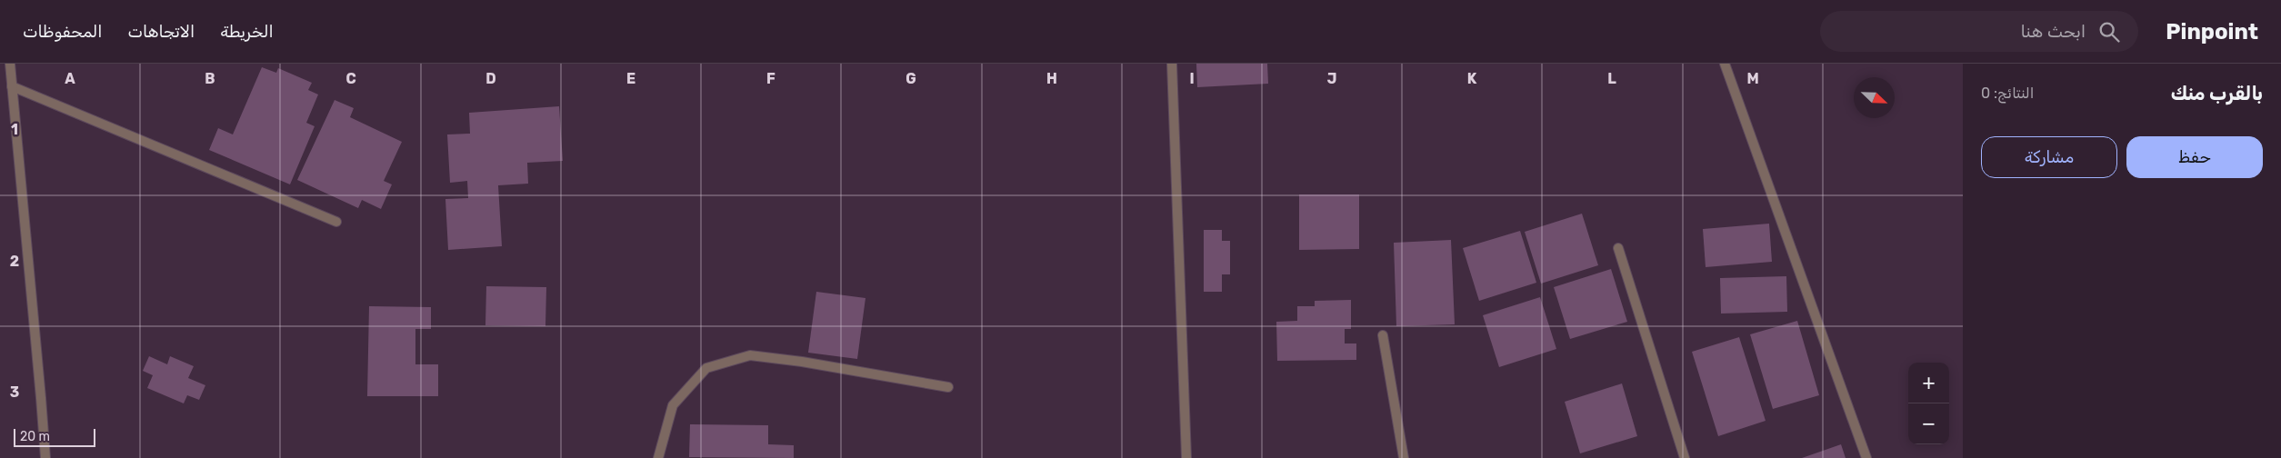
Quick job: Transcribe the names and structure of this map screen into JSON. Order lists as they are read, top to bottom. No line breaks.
{"scale_bar":"20 m","north":"bottom right","page":{"header":"Pinpoint","search":"ابحث هنا","nav":["الخريطة","الاتجاهات","المحفوظات"],"heading":["بالقرب منك","النتائج: 0"],"buttons":["حفظ","مشاركة"],"map_buttons":["+","−"],"scale":"20 m"},"grid":{"columns":["A","B","C","D","E","F","G","H","I","J","K","L","M"],"rows":["1","2","3"]}}
